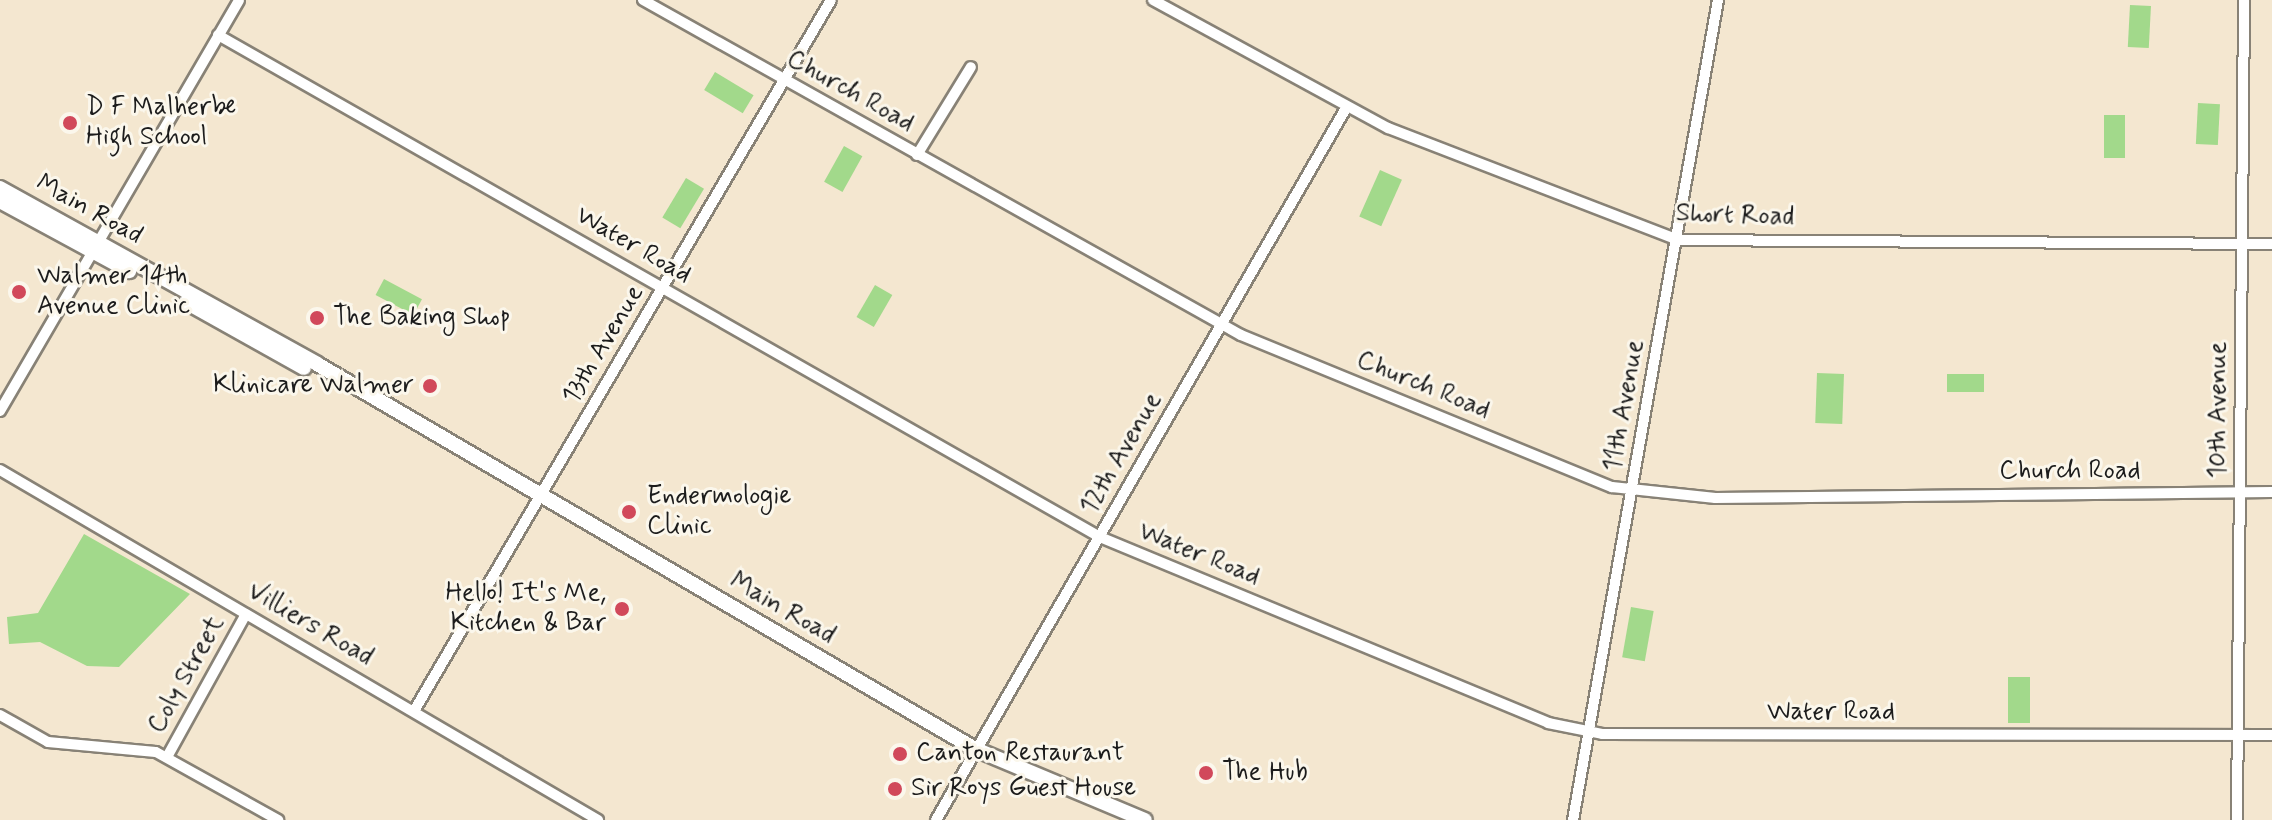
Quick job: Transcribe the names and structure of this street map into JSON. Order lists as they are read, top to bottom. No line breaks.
{"streets":{"main road":["Main Road"],"street":["Church Road","Short Road","Water Road","13th Avenue","11th Avenue","10th Avenue","12th Avenue","Villiers Road","Coly Street"]},"crossings":[["Church Road","13th Avenue"],["Church Road","11th Avenue"],["Church Road","10th Avenue"],["Church Road","12th Avenue"],["Main Road","13th Avenue"],["Main Road","12th Avenue"],["Short Road","11th Avenue"],["Short Road","10th Avenue"],["Short Road","12th Avenue"],["Water Road","13th Avenue"],["Water Road","11th Avenue"],["Water Road","10th Avenue"],["Water Road","12th Avenue"],["13th Avenue","Villiers Road"],["Villiers Road","Coly Street"]],"places":["D F Malherbe High School","Walmer 14th Avenue Clinic","The Baking Shop","Klinicare Walmer","Endermologie Clinic","Hello! It's Me, Kitchen & Bar","Canton Restaurant","The Hub","Sir Roys Guest House"]}
